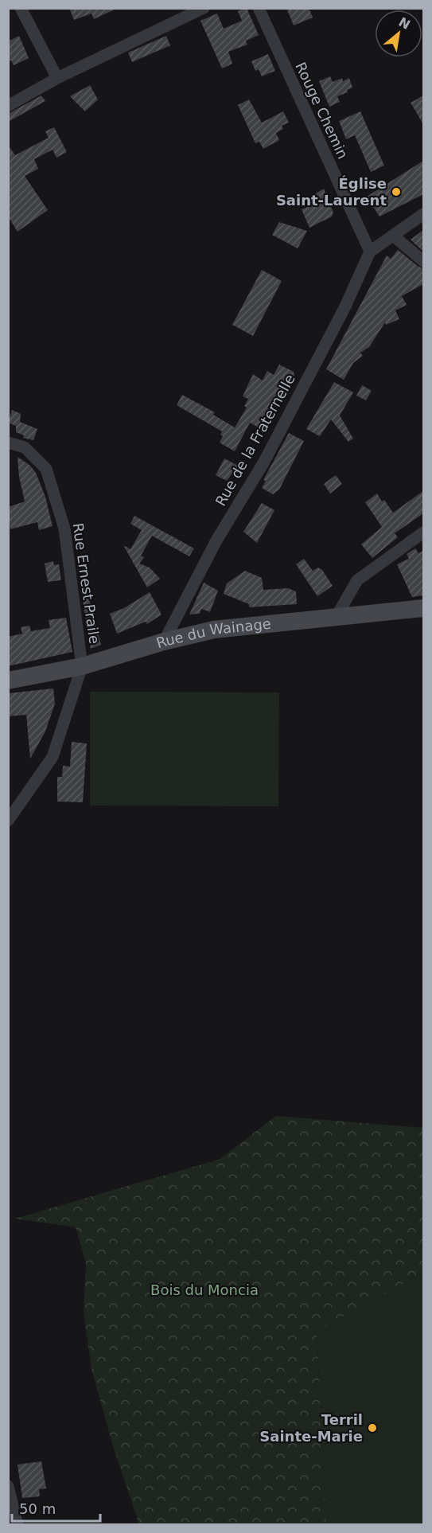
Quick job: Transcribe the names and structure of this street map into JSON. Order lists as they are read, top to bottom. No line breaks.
{"streets":{"main road":["Rue du Wainage"],"street":["Rouge Chemin","Rue de la Fraternelle","Rue Ernest Praile"]},"crossings":[["Rouge Chemin","Rue de la Fraternelle"],["Rue de la Fraternelle","Rue du Wainage"],["Rue Ernest Praile","Rue du Wainage"]],"parks":["Bois du Moncia"],"places":["Église Saint-Laurent","Terril Sainte-Marie"],"scale_bar":"50 m","north":"top right"}
